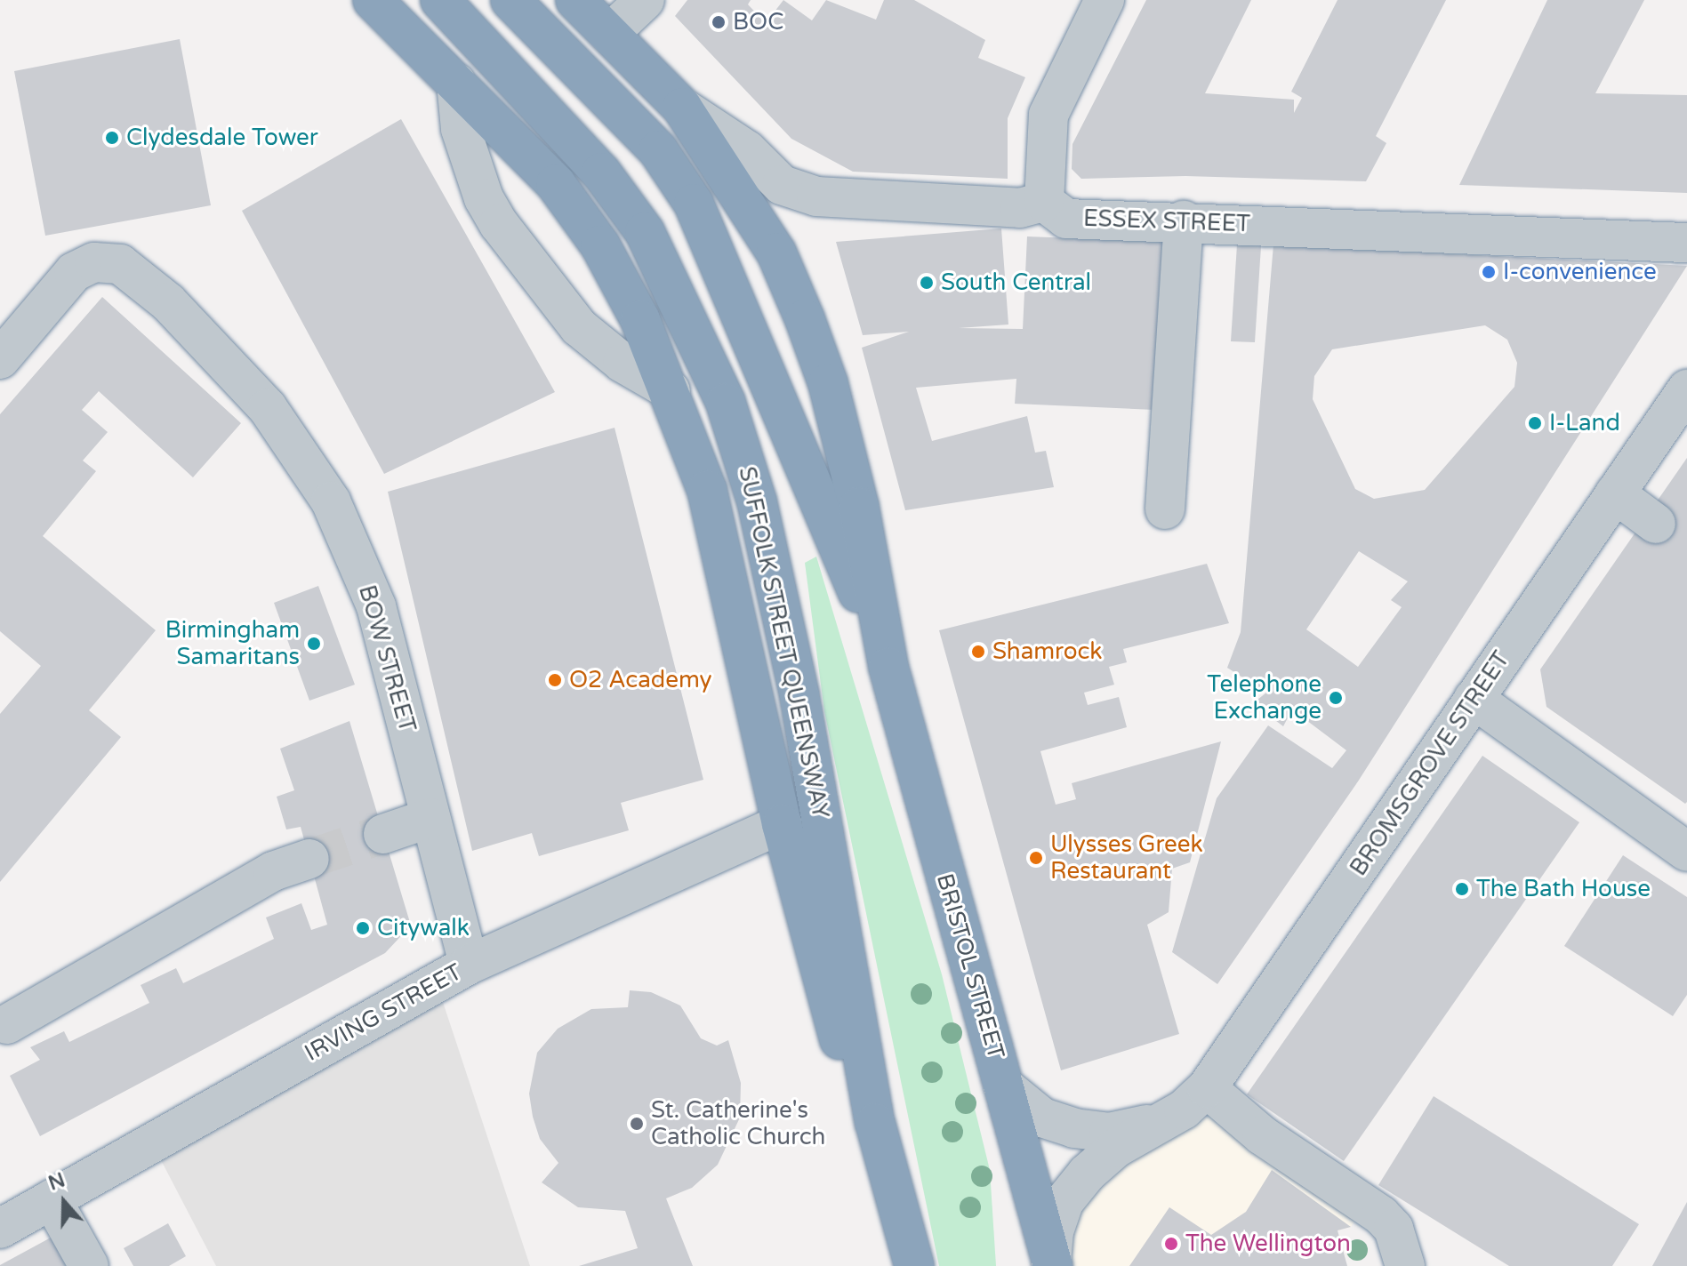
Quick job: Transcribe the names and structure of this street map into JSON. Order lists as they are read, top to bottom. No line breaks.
{"streets":{"highway":["SUFFOLK STREET QUEENSWAY","BRISTOL STREET"],"street":["ESSEX STREET","BOW STREET","BROMSGROVE STREET","IRVING STREET"]},"crossings":[["BOW STREET","IRVING STREET"],["BROMSGROVE STREET","BRISTOL STREET"]],"places":["BOC","Clydesdale Tower","I-convenience","South Central","I-Land","Birmingham Samaritans","Shamrock","O2 Academy","Telephone Exchange","Ulysses Greek Restaurant","The Bath House","Citywalk","St. Catherine's Catholic Church","The Wellington"],"north":"top"}
